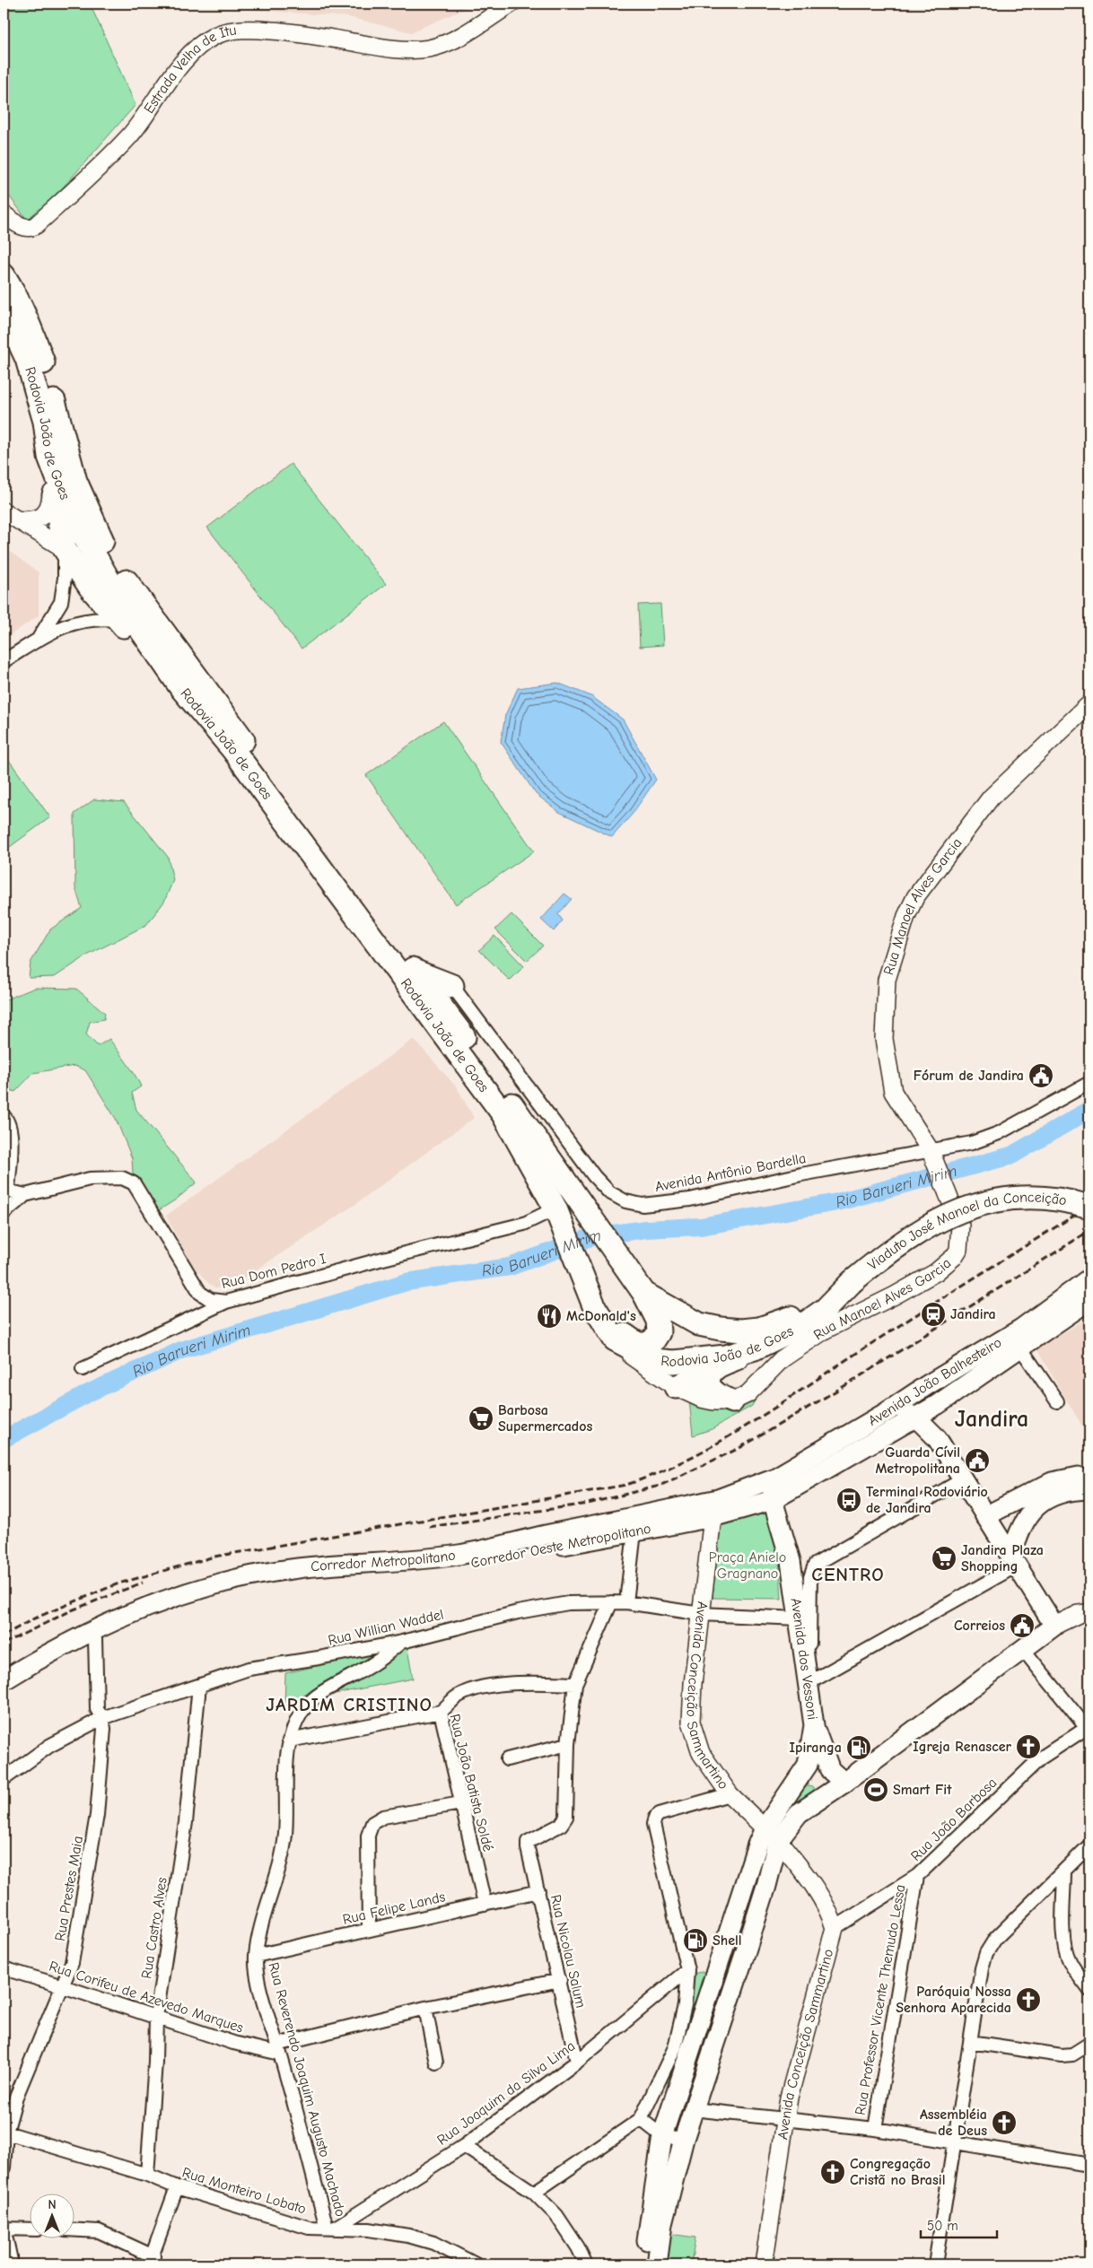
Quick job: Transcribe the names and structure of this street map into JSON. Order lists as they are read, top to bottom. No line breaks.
{"streets":{"highway":["Rodovia João de Goes","Viaduto José Manoel da Conceição"],"main road":["Estrada Velha de Itu","Rua Manoel Alves Garcia","Avenida João Balhesteiro","Corredor Oeste Metropolitano","Corredor Metropolitano","Avenida dos Vessoni","Avenida Conceição Sammartino"],"street":["Avenida Antônio Bardella","Rua Dom Pedro I","Rua Willian Waddel","Rua João Batista Soldé","Rua João Barbosa","Rua Prestes Maia","Rua Felipe Lands","Rua Castro Alves","Rua Nicolau Salum","Rua Corifeu de Azevedo Marques","Rua Professor Vicente Themudo Lessa","Rua Reverendo Joaquim Augusto Machado","Rua Joaquim da Silva Lima","Rua Monteiro Lobato"]},"crossings":[["Rodovia João de Goes","Avenida Antônio Bardella"],["Rodovia João de Goes","Viaduto José Manoel da Conceição"],["Rodovia João de Goes","Rua Dom Pedro I"],["Rua Manoel Alves Garcia","Avenida Antônio Bardella"],["Avenida João Balhesteiro","Corredor Oeste Metropolitano"],["Avenida João Balhesteiro","Corredor Metropolitano"],["Avenida João Balhesteiro","Avenida dos Vessoni"],["Avenida João Balhesteiro","Avenida Conceição Sammartino"],["Corredor Oeste Metropolitano","Avenida Conceição Sammartino"],["Corredor Oeste Metropolitano","Rua Prestes Maia"],["Corredor Metropolitano","Avenida dos Vessoni"],["Rua Willian Waddel","Avenida dos Vessoni"],["Rua Willian Waddel","Avenida Conceição Sammartino"],["Rua Willian Waddel","Rua Prestes Maia"],["Rua Willian Waddel","Rua Castro Alves"],["Rua Willian Waddel","Rua Reverendo Joaquim Augusto Machado"],["Avenida dos Vessoni","Avenida Conceição Sammartino"],["Avenida Conceição Sammartino","Rua João Barbosa"],["Rua João Batista Soldé","Rua Felipe Lands"],["Rua João Batista Soldé","Rua Reverendo Joaquim Augusto Machado"],["Rua João Barbosa","Rua Professor Vicente Themudo Lessa"],["Rua Prestes Maia","Rua Corifeu de Azevedo Marques"],["Rua Prestes Maia","Rua Monteiro Lobato"],["Rua Felipe Lands","Rua Nicolau Salum"],["Rua Felipe Lands","Rua Reverendo Joaquim Augusto Machado"],["Rua Castro Alves","Rua Corifeu de Azevedo Marques"],["Rua Castro Alves","Rua Monteiro Lobato"],["Rua Nicolau Salum","Rua Corifeu de Azevedo Marques"],["Rua Nicolau Salum","Rua Joaquim da Silva Lima"],["Rua Corifeu de Azevedo Marques","Rua Reverendo Joaquim Augusto Machado"],["Rua Reverendo Joaquim Augusto Machado","Rua Joaquim da Silva Lima"],["Rua Reverendo Joaquim Augusto Machado","Rua Monteiro Lobato"],["Rua Joaquim da Silva Lima","Rua Monteiro Lobato"]],"districts":["Jandira","CENTRO","JARDIM CRISTINO"],"water":["Rio Barueri Mirim"],"parks":["Praça Anielo Gragnano"],"places":{"public building":["Fórum de Jandira","Guarda Cívil Metropolitana","Correios"],"station":["Jandira"],"restaurant":["McDonald's"],"supermarket":["Barbosa Supermercados","Jandira Plaza Shopping"],"bus stop":["Terminal Rodoviário de Jandira"],"church":["Igreja Renascer","Paróquia Nossa Senhora Aparecida","Assembléia de Deus","Congregação Cristã no Brasil"],"fuel station":["Ipiranga","Shell"],"sports":["Smart Fit"]},"scale_bar":"50 m","north":"top"}
